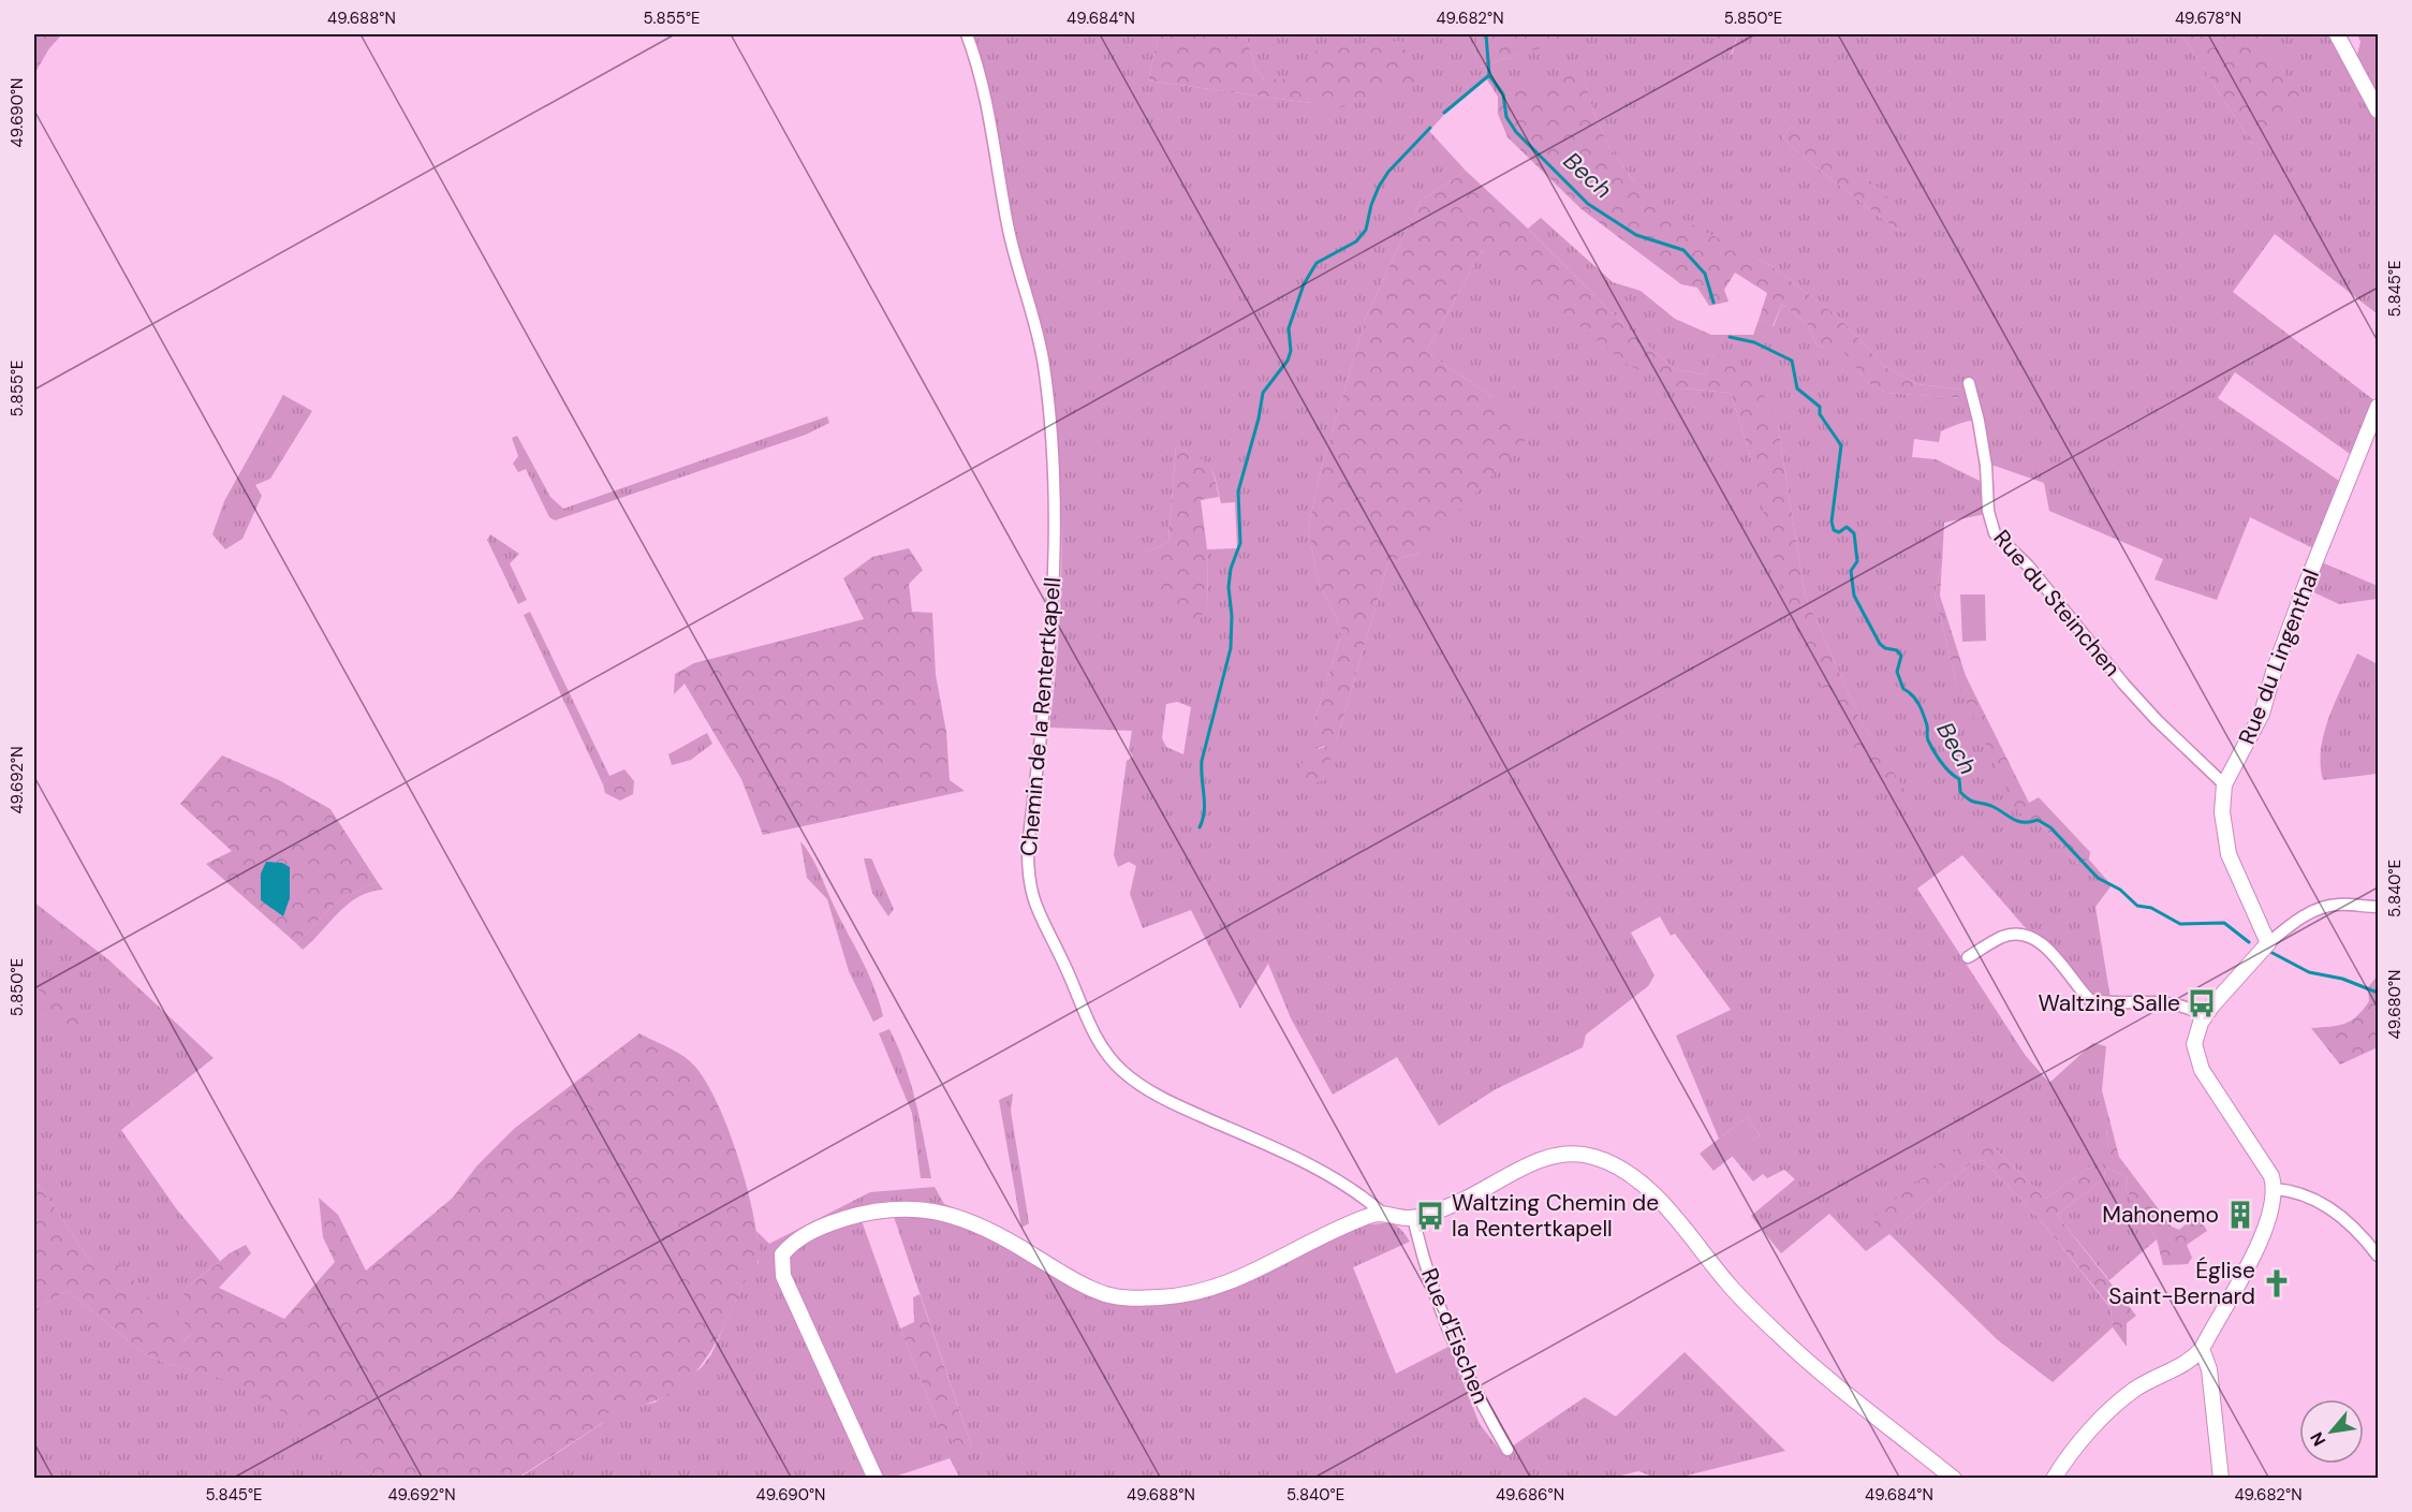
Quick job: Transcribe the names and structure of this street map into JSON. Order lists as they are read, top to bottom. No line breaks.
{"streets":{"street":["Rue du Steinchen","Rue du Lingenthal","Chemin de la Rentertkapell","Rue d'Eischen"]},"crossings":[["Rue du Steinchen","Rue du Lingenthal"]],"water":["Bech"],"places":{"bus stop":["Waltzing Salle","Waltzing Chemin de la Rentertkapell"],"building":["Mahonemo"],"church":["Église Saint-Bernard"]},"north":"bottom left","coordinates":["49.688°N","5.855°E","49.684°N","49.682°N","5.850°E","49.678°N","49.690°N","5.845°E","49.692°N","5.840°E","49.680°N","49.686°N"]}
